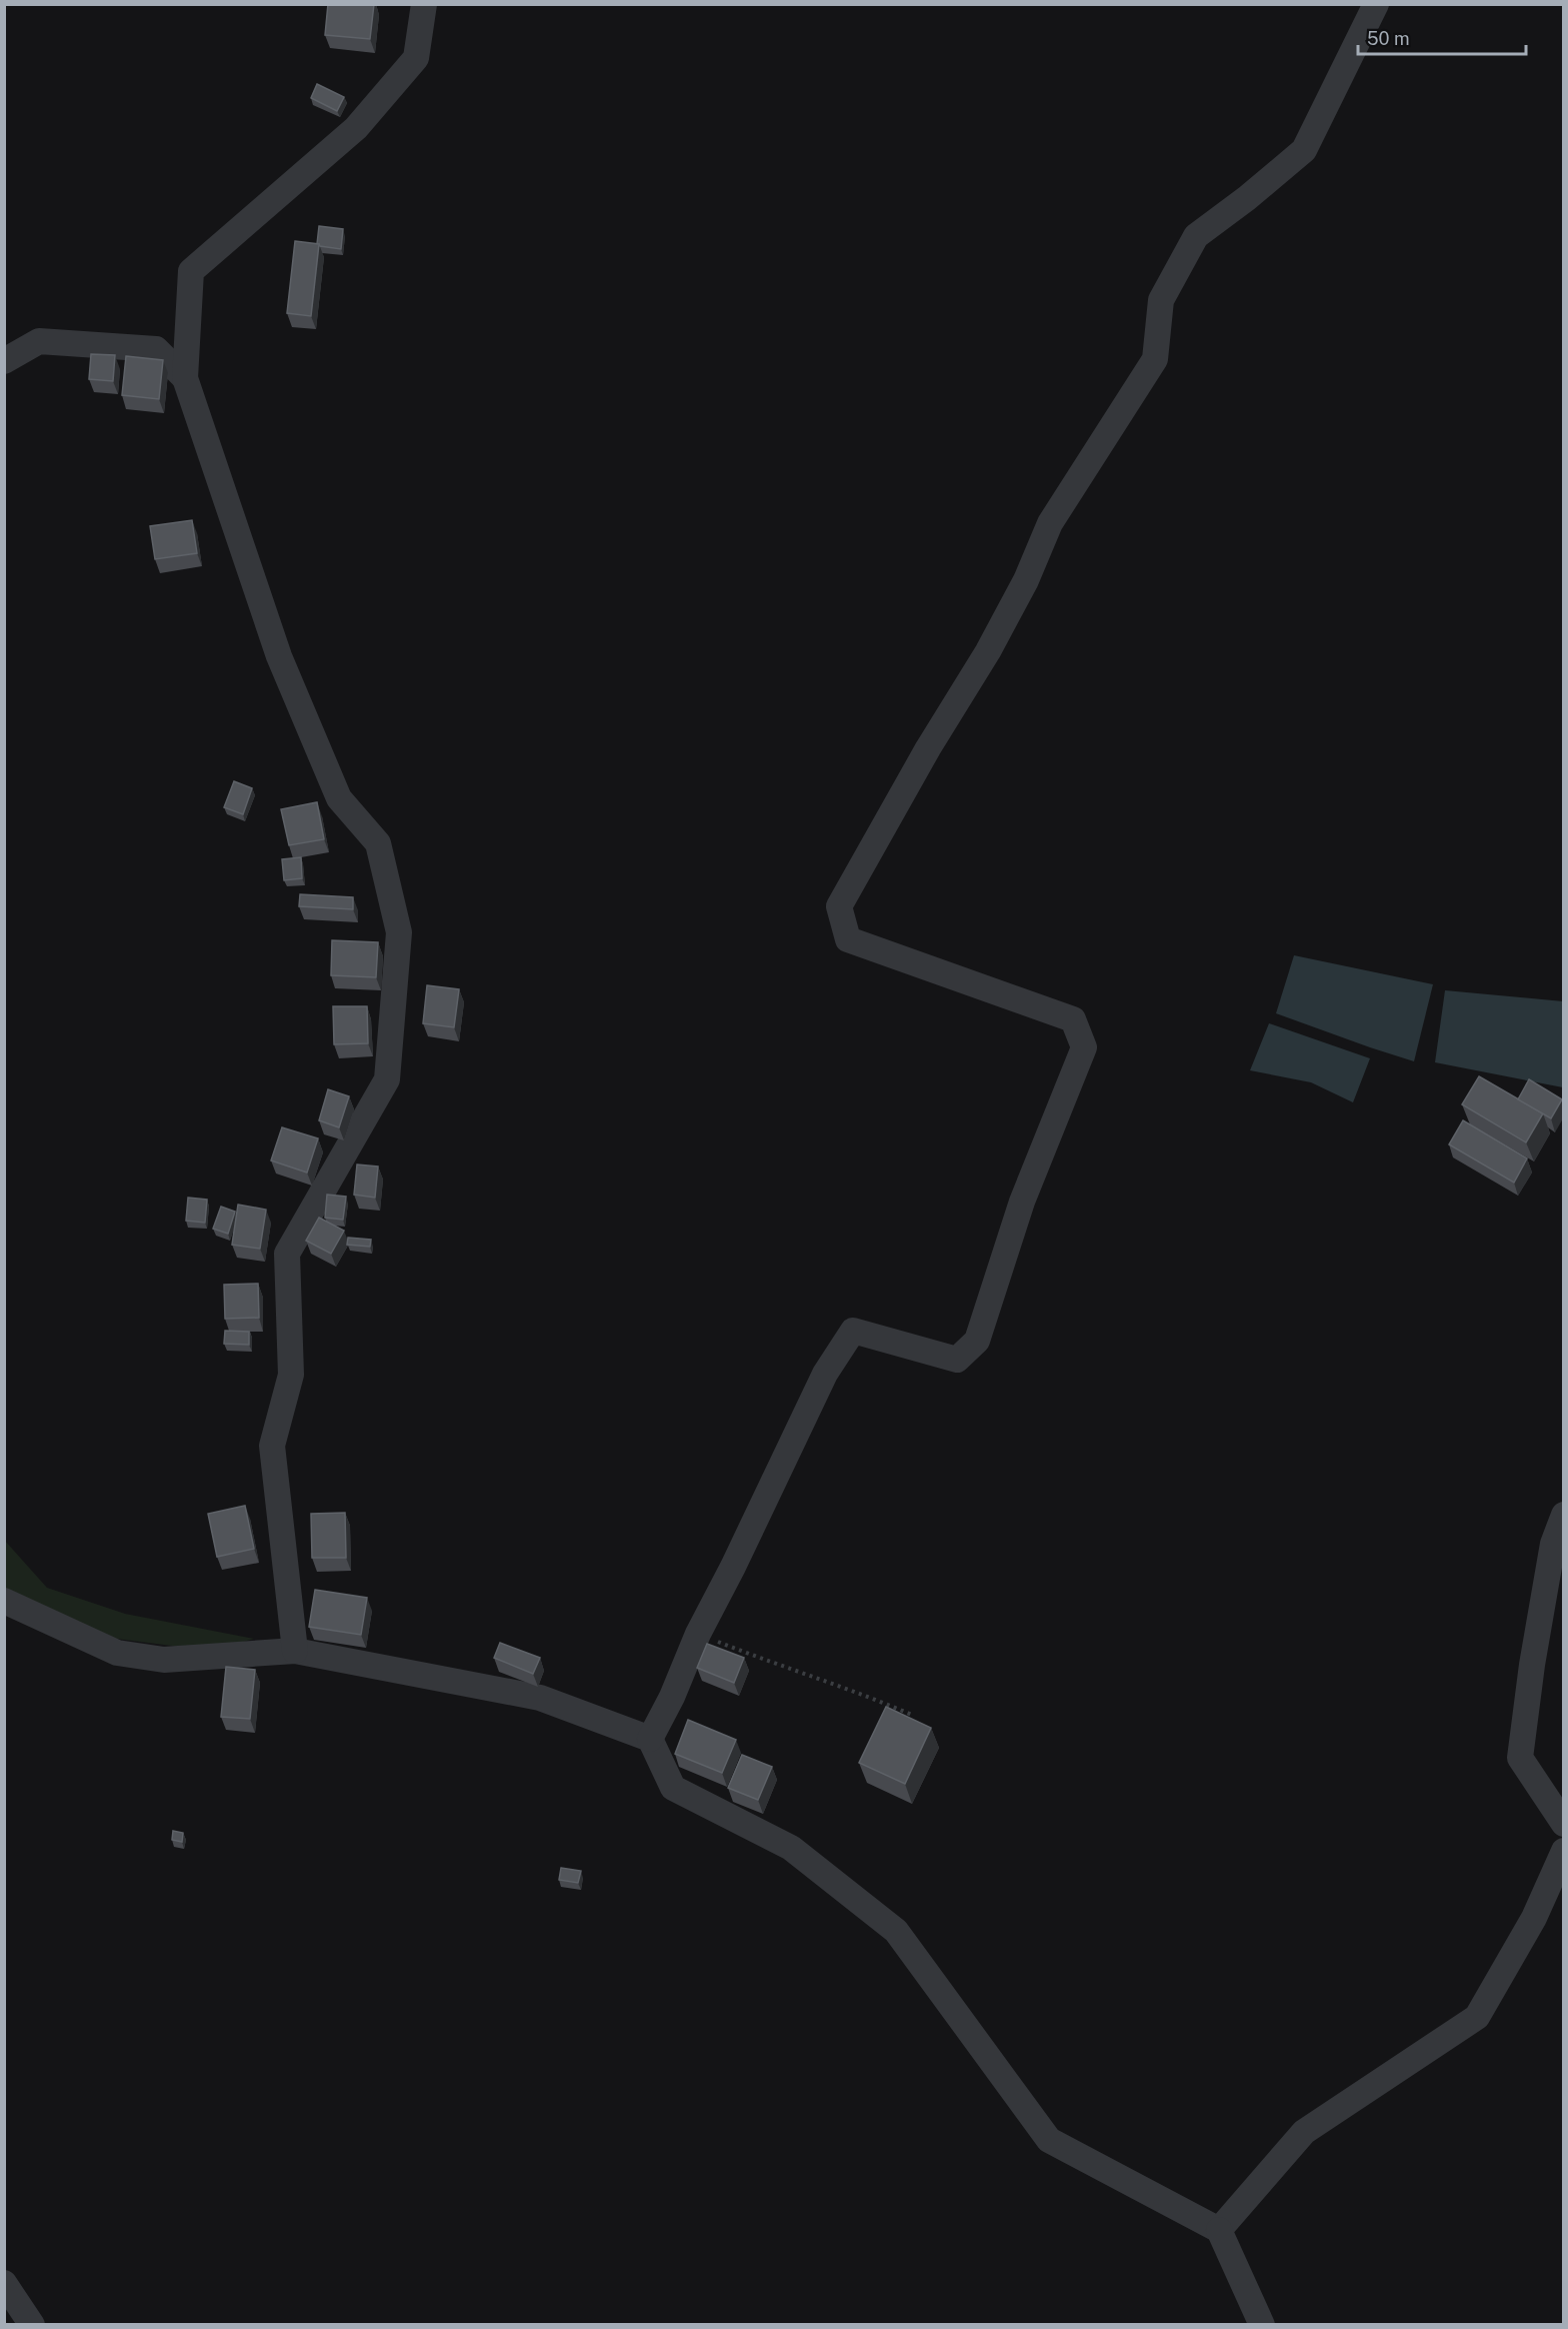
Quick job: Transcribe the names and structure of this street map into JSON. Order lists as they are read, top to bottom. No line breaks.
{"scale_bar":"50 m"}
